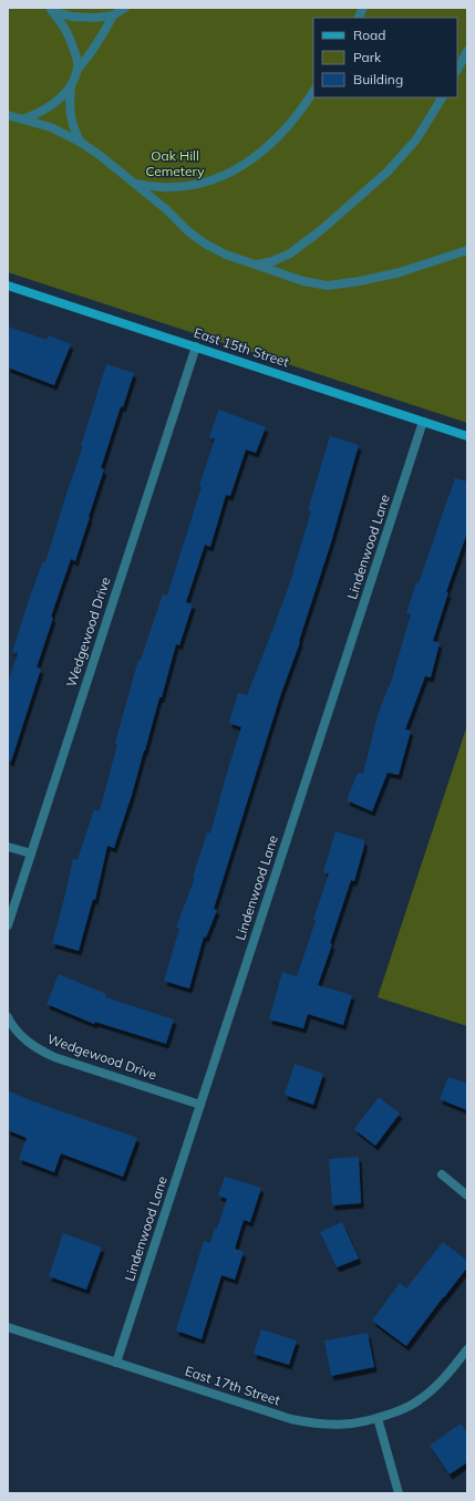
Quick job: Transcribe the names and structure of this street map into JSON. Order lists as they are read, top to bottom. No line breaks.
{"streets":{"main road":["East 15th Street"],"street":["Lindenwood Lane","Wedgewood Drive","East 17th Street"]},"crossings":[["East 15th Street","Lindenwood Lane"],["East 15th Street","Wedgewood Drive"],["Lindenwood Lane","Wedgewood Drive"],["Lindenwood Lane","East 17th Street"]],"parks":["Oak Hill Cemetery"],"legend":["Road","Park","Building"]}
